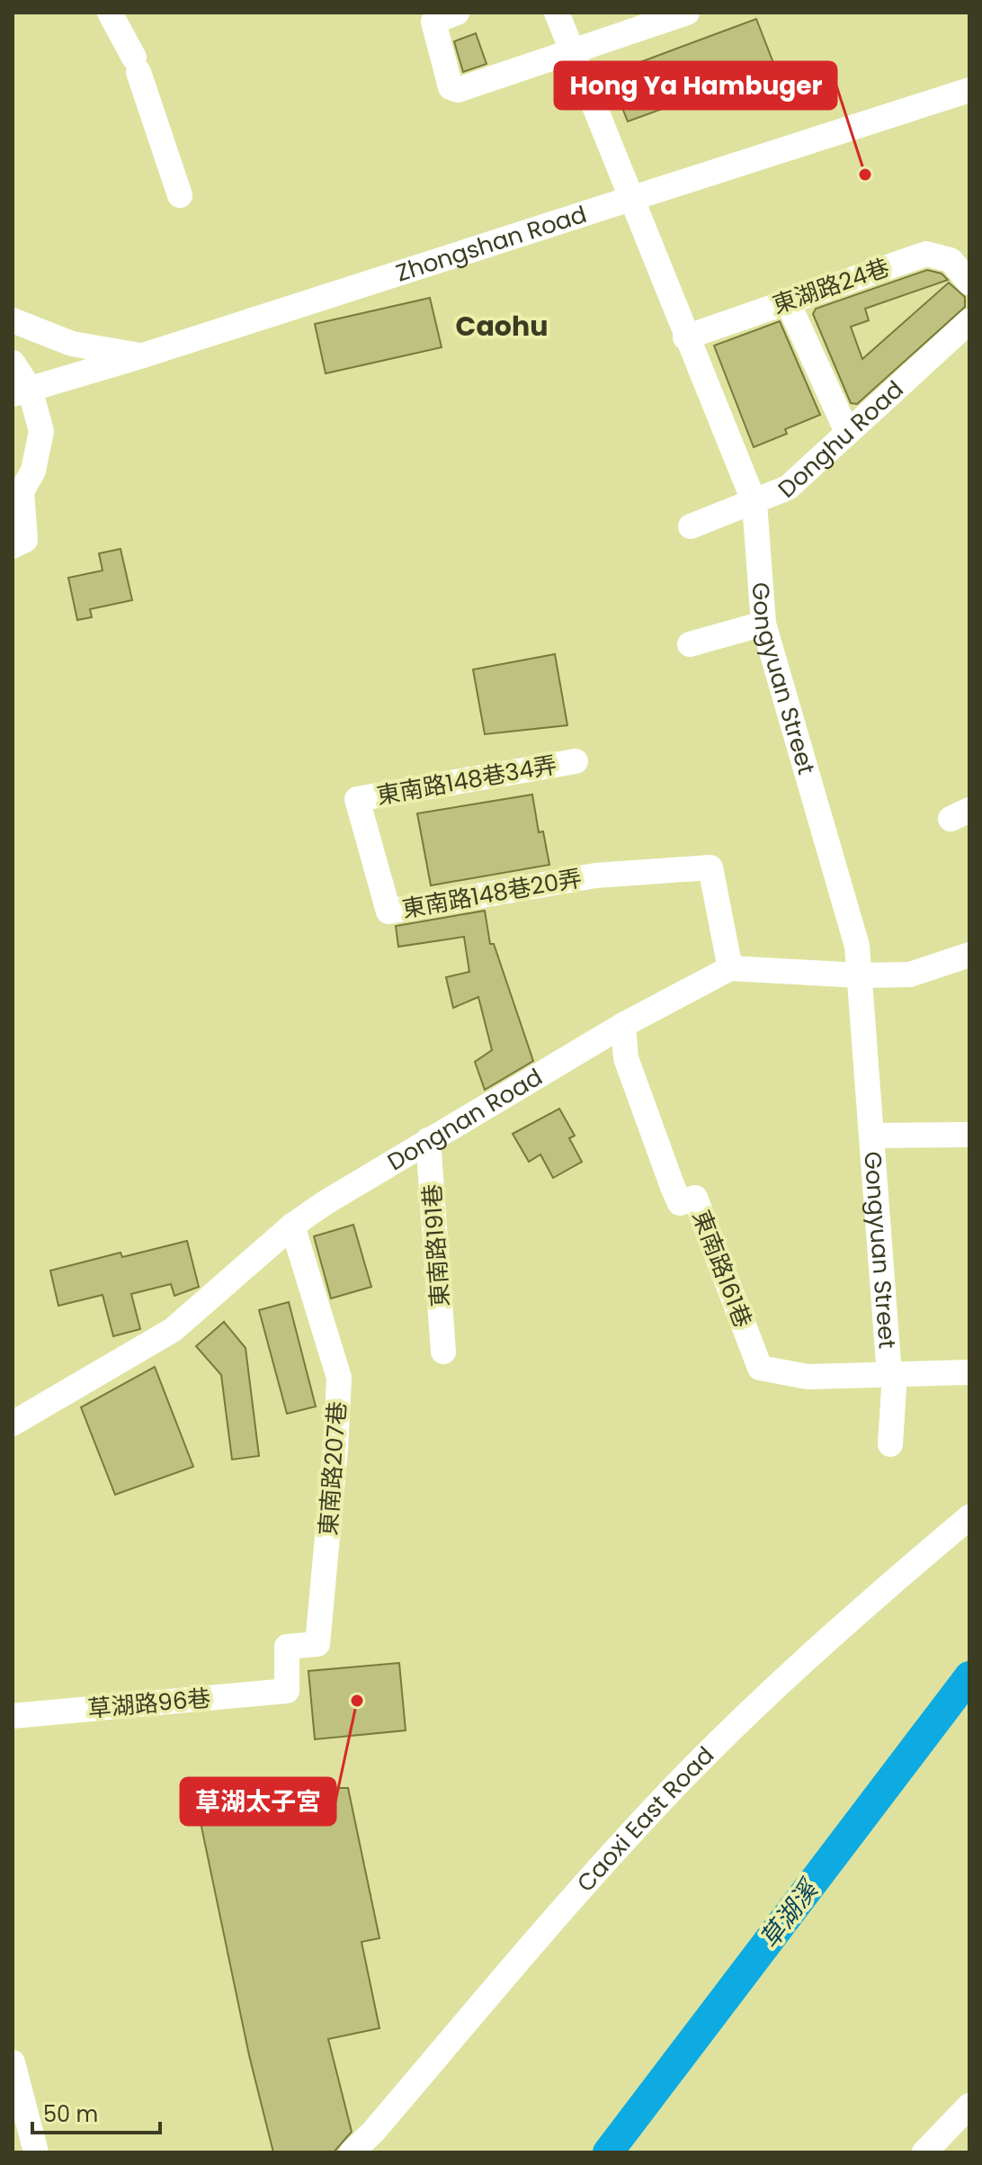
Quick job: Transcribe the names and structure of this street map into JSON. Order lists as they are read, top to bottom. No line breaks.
{"streets":{"street":["Zhongshan Road","東湖路24巷","Donghu Road","Gongyuan Street","東南路148巷34弄","東南路148巷20弄","Dongnan Road","東南路191巷","東南路161巷","東南路207巷","草湖路96巷","Caoxi East Road"]},"crossings":[["Zhongshan Road","Gongyuan Street"],["東湖路24巷","Gongyuan Street"],["Donghu Road","Gongyuan Street"],["Gongyuan Street","東南路161巷"],["東南路148巷34弄","東南路148巷20弄"],["東南路148巷20弄","Dongnan Road"],["Dongnan Road","東南路191巷"],["Dongnan Road","東南路161巷"],["Dongnan Road","東南路207巷"],["東南路207巷","草湖路96巷"]],"districts":["Caohu"],"water":["草湖溪"],"places":["Hong Ya Hambuger","草湖太子宮"],"scale_bar":"50 m"}
